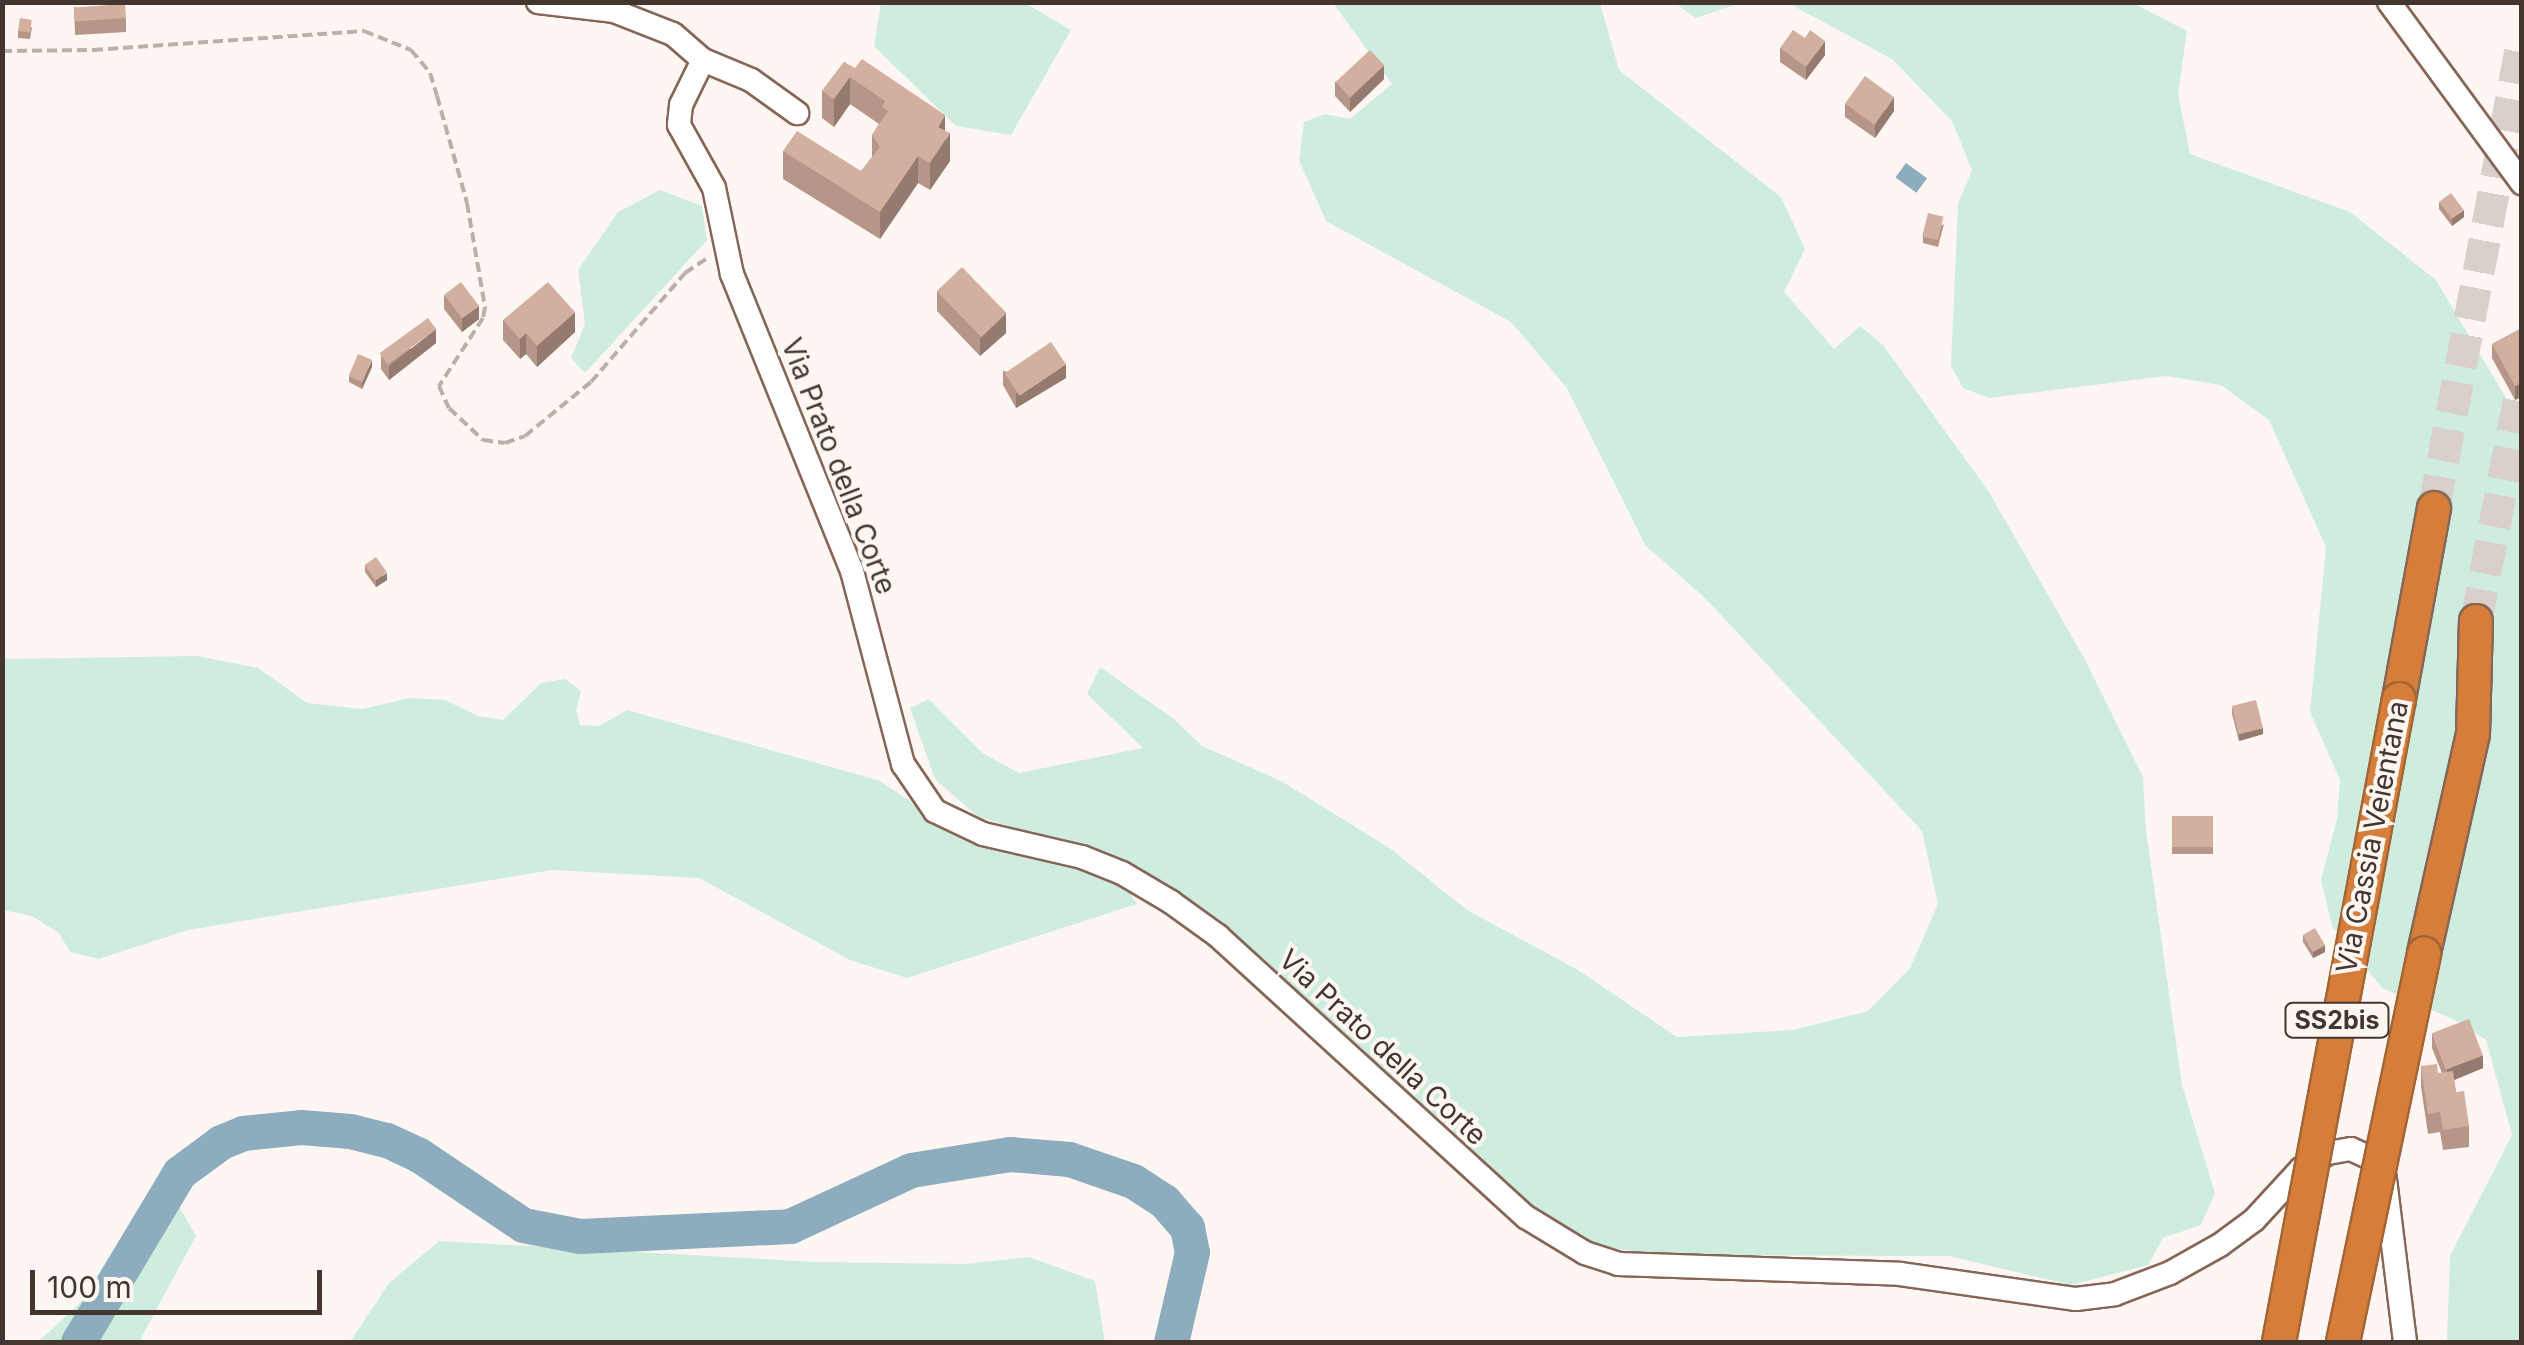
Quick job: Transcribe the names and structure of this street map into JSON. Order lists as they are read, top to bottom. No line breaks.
{"streets":{"highway":["Via Cassia Veientana","SS2bis"],"street":["Via Prato della Corte"]},"scale_bar":"100 m"}
